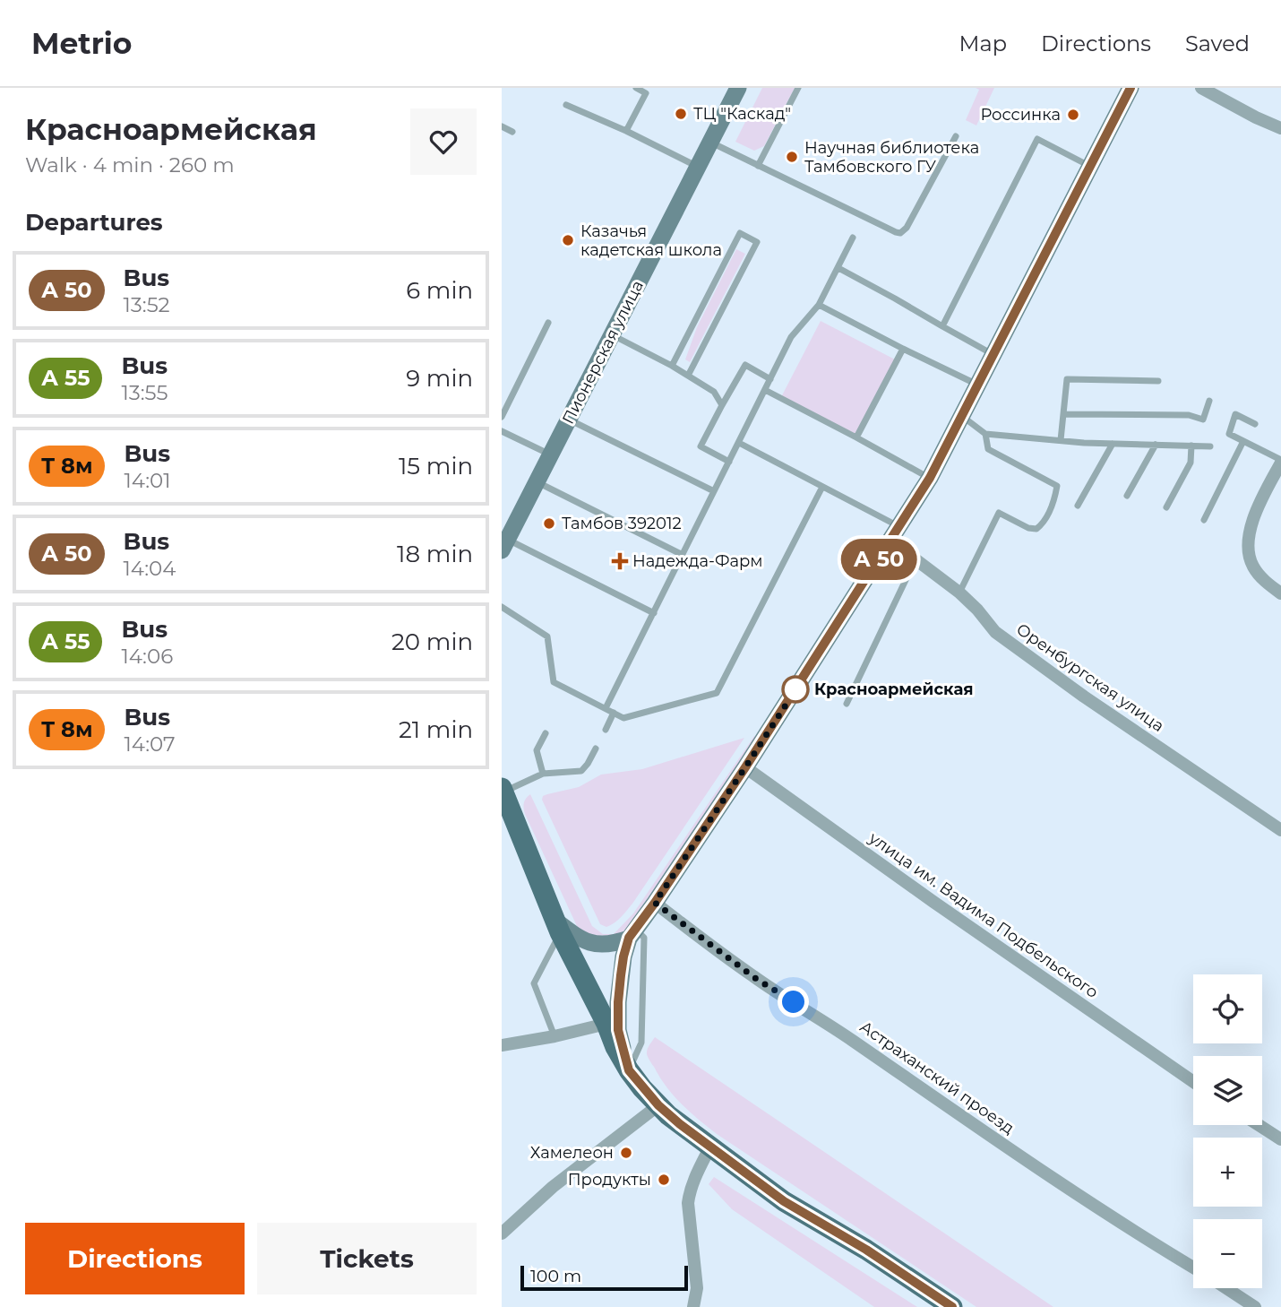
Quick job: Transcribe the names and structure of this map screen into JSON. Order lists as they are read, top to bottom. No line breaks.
{"streets":{"street":["Пионерская улица","Оренбургская улица","улица им. Вадима Подбельского","Астраханский проезд"]},"places":{"other":["ТЦ \"Каскад\"","Россинка","Научная библиотека Тамбовского ГУ","Казачья кадетская школа","Тамбов 392012","Красноармейская","Хамелеон","Продукты"],"health":["Надежда-Фарм"]},"scale_bar":"100 m","page":{"header":"Metrio","nav":["Map","Directions","Saved"],"heading":[["Красноармейская","Walk · 4 min · 260 m"],"Departures"],"on_map":"А 50","list":[{"mark":"А 50","name":"Bus","note":"13:52","value":"6 min"},{"mark":"А 55","name":"Bus","note":"13:55","value":"9 min"},{"mark":"Т 8м","name":"Bus","note":"14:01","value":"15 min"},{"mark":"А 50","name":"Bus","note":"14:04","value":"18 min"},{"mark":"А 55","name":"Bus","note":"14:06","value":"20 min"},{"mark":"Т 8м","name":"Bus","note":"14:07","value":"21 min"}],"map_buttons":["+","−"],"buttons":["Directions","Tickets"],"scale":"100 m"}}
